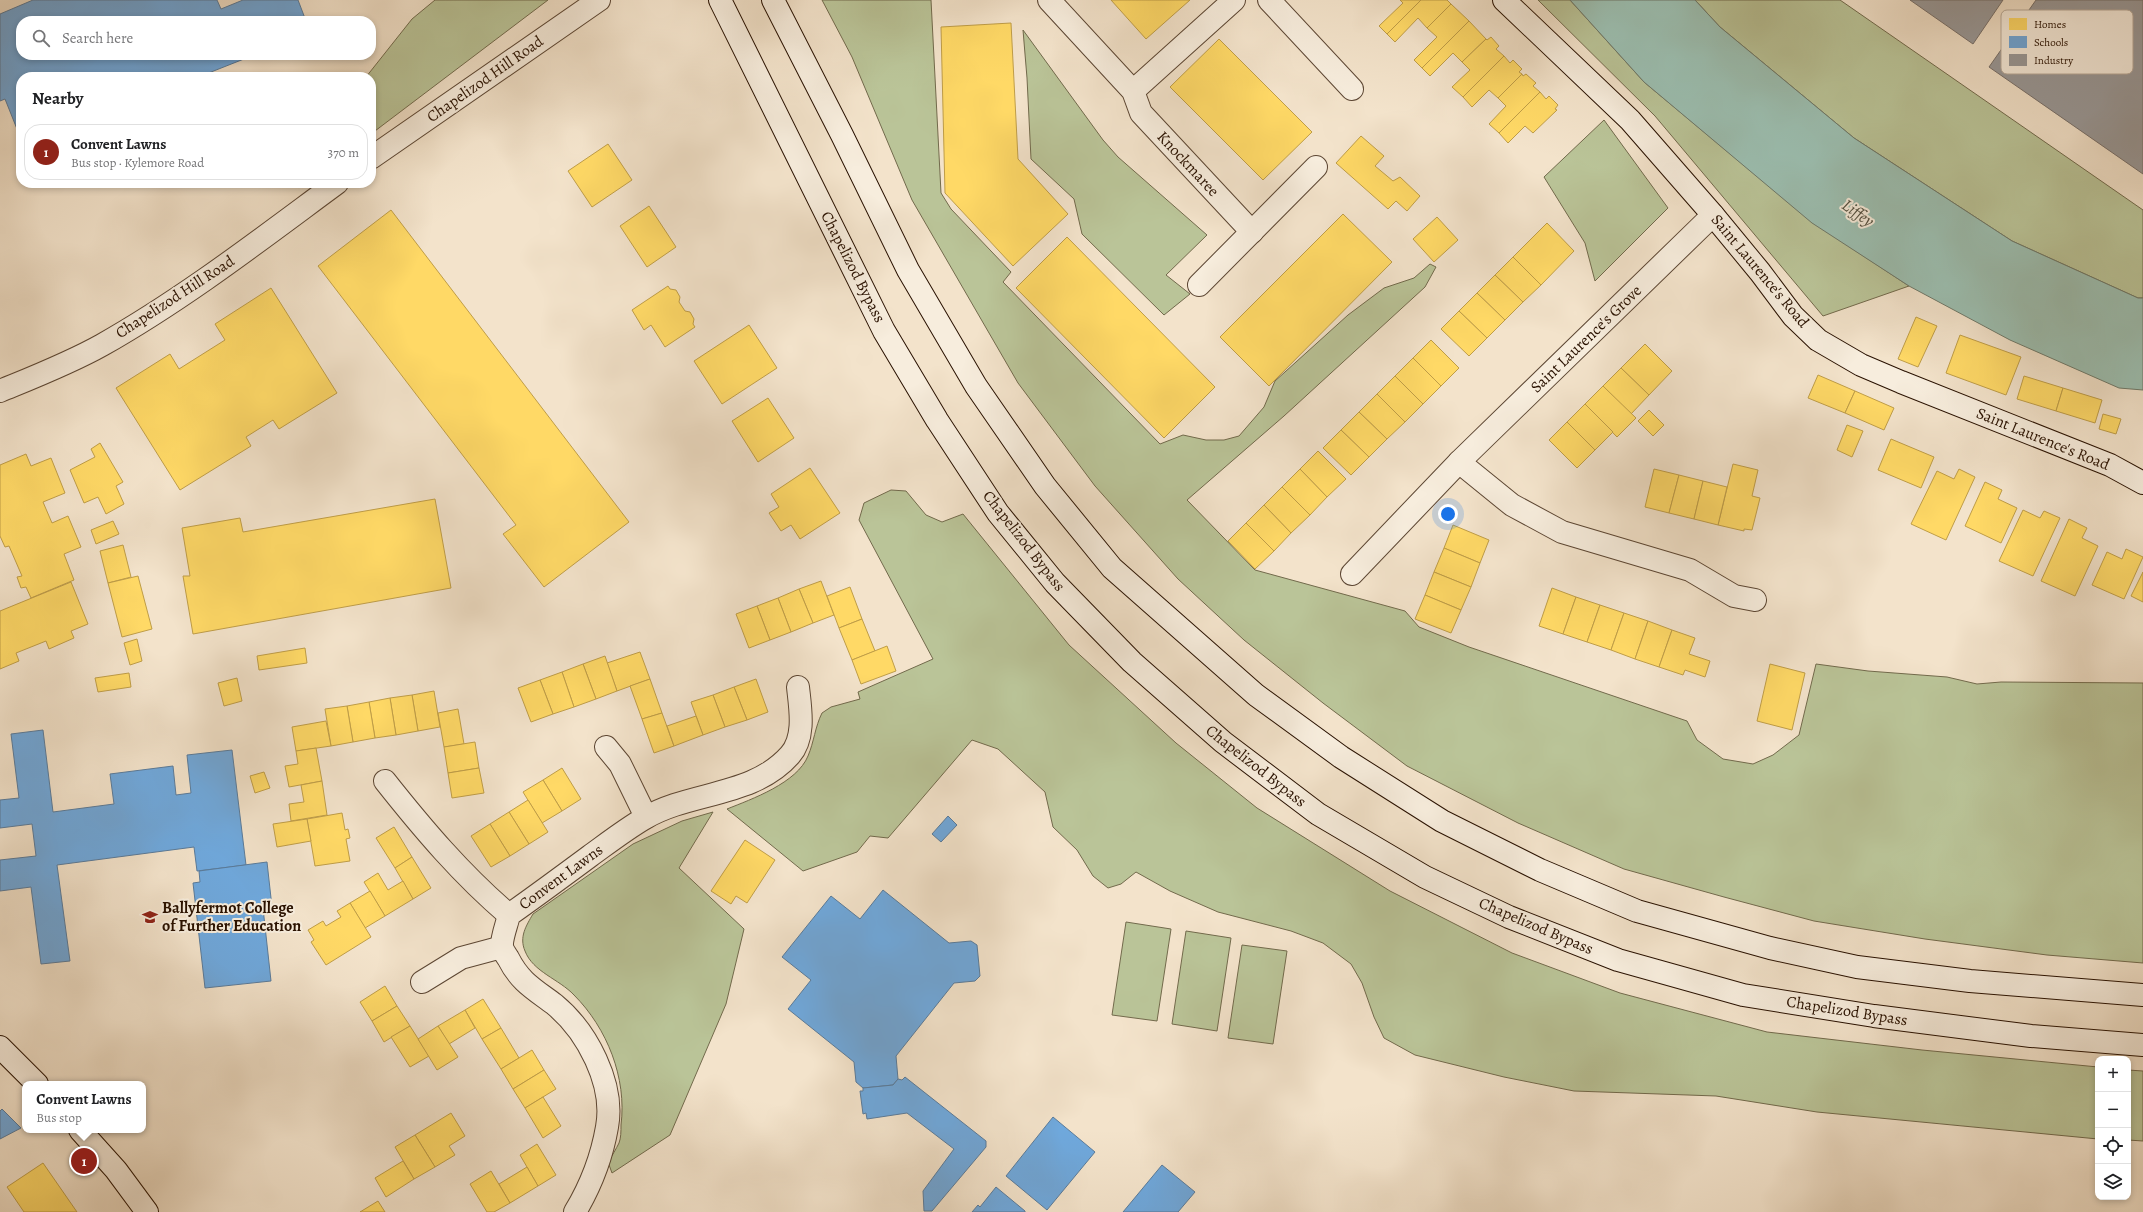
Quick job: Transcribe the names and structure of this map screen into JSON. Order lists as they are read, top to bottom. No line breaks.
{"streets":{"street":["Chapelizod Hill Road","Knockmaree","Chapelizod Bypass","Saint Laurence's Road","Saint Laurence's Grove","Convent Lawns"]},"crossings":[["Saint Laurence's Road","Saint Laurence's Grove"]],"water":["Liffey"],"places":{"school or university":["Ballyfermot College of Further Education"]},"legend":["Homes","Schools","Industry"],"page":{"search":"Search here","heading":"Nearby","list":[{"mark":"1","name":"Convent Lawns","note":"Bus stop · Kylemore Road","value":"370 m"}],"map_buttons":["+","−"],"popup":["Convent Lawns","Bus stop"],"pins":"1"}}
